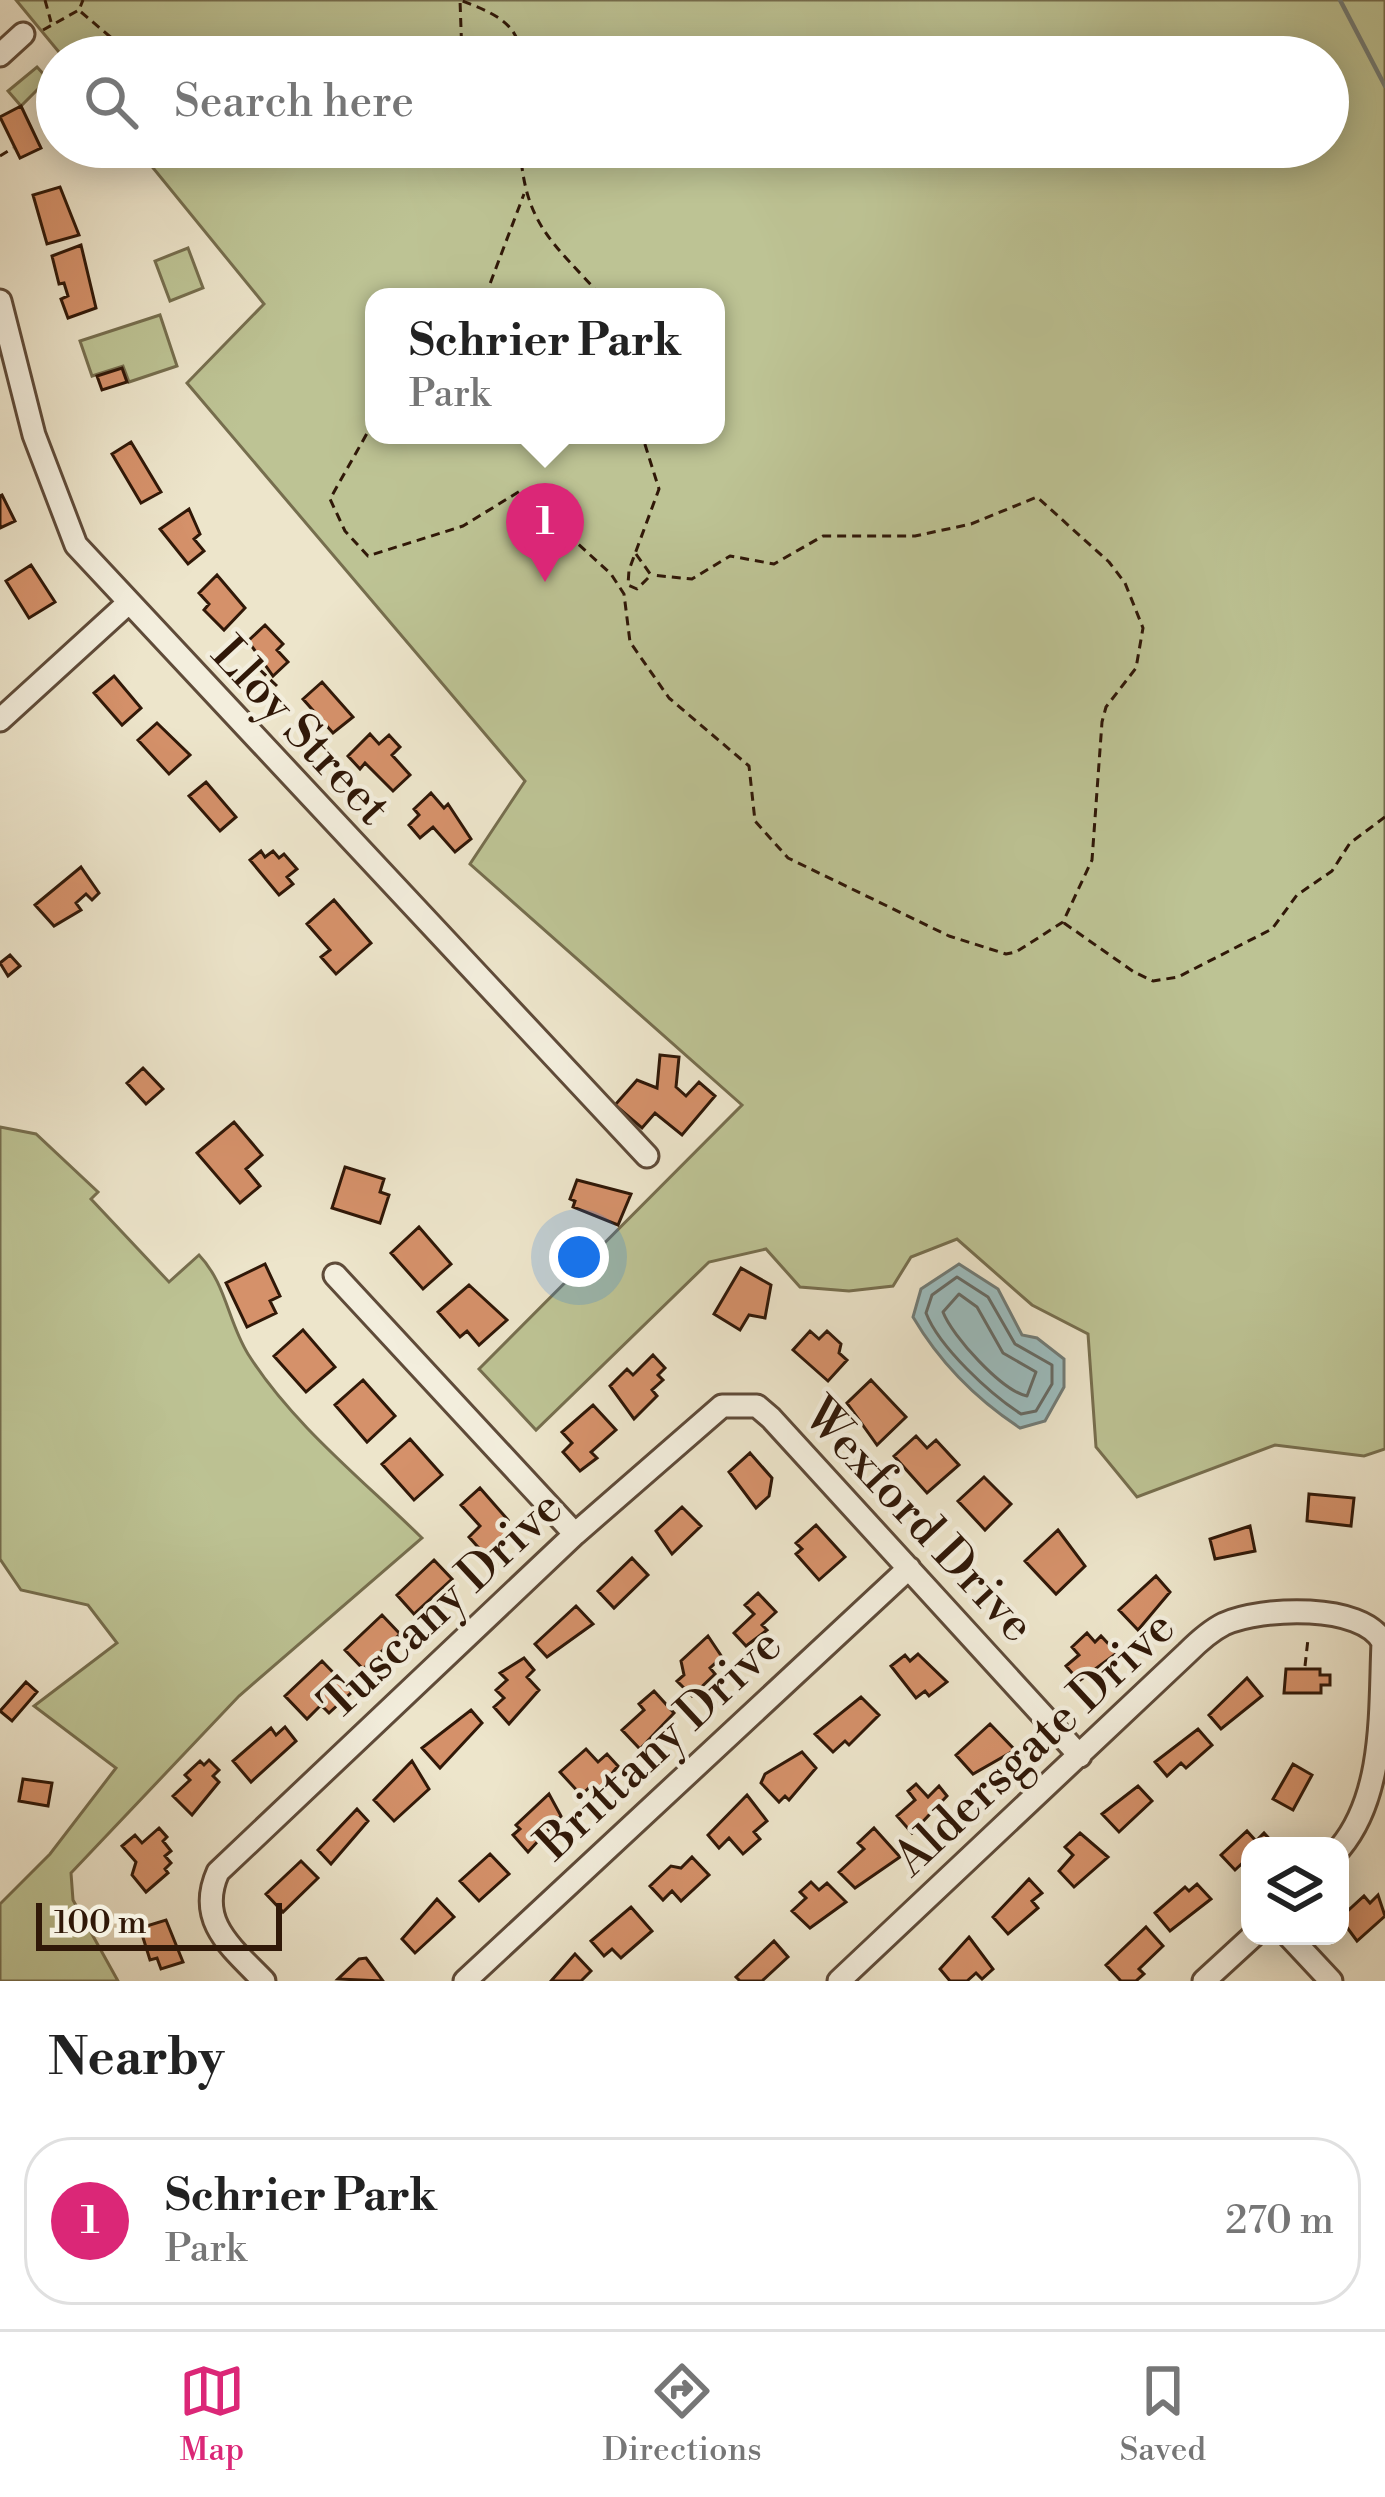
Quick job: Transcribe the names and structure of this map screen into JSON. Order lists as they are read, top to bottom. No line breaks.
{"streets":{"street":["Lloy Street","Wexford Drive","Tuscany Drive","Aldersgate Drive","Brittany Drive"]},"crossings":[["Wexford Drive","Tuscany Drive"],["Wexford Drive","Aldersgate Drive"],["Wexford Drive","Brittany Drive"]],"scale_bar":"100 m","page":{"search":"Search here","popup":["Schrier Park","Park"],"pins":"1","scale":"100 m","heading":"Nearby","list":[{"mark":"1","name":"Schrier Park","note":"Park","value":"270 m"}],"nav":["Map","Directions","Saved"]}}
